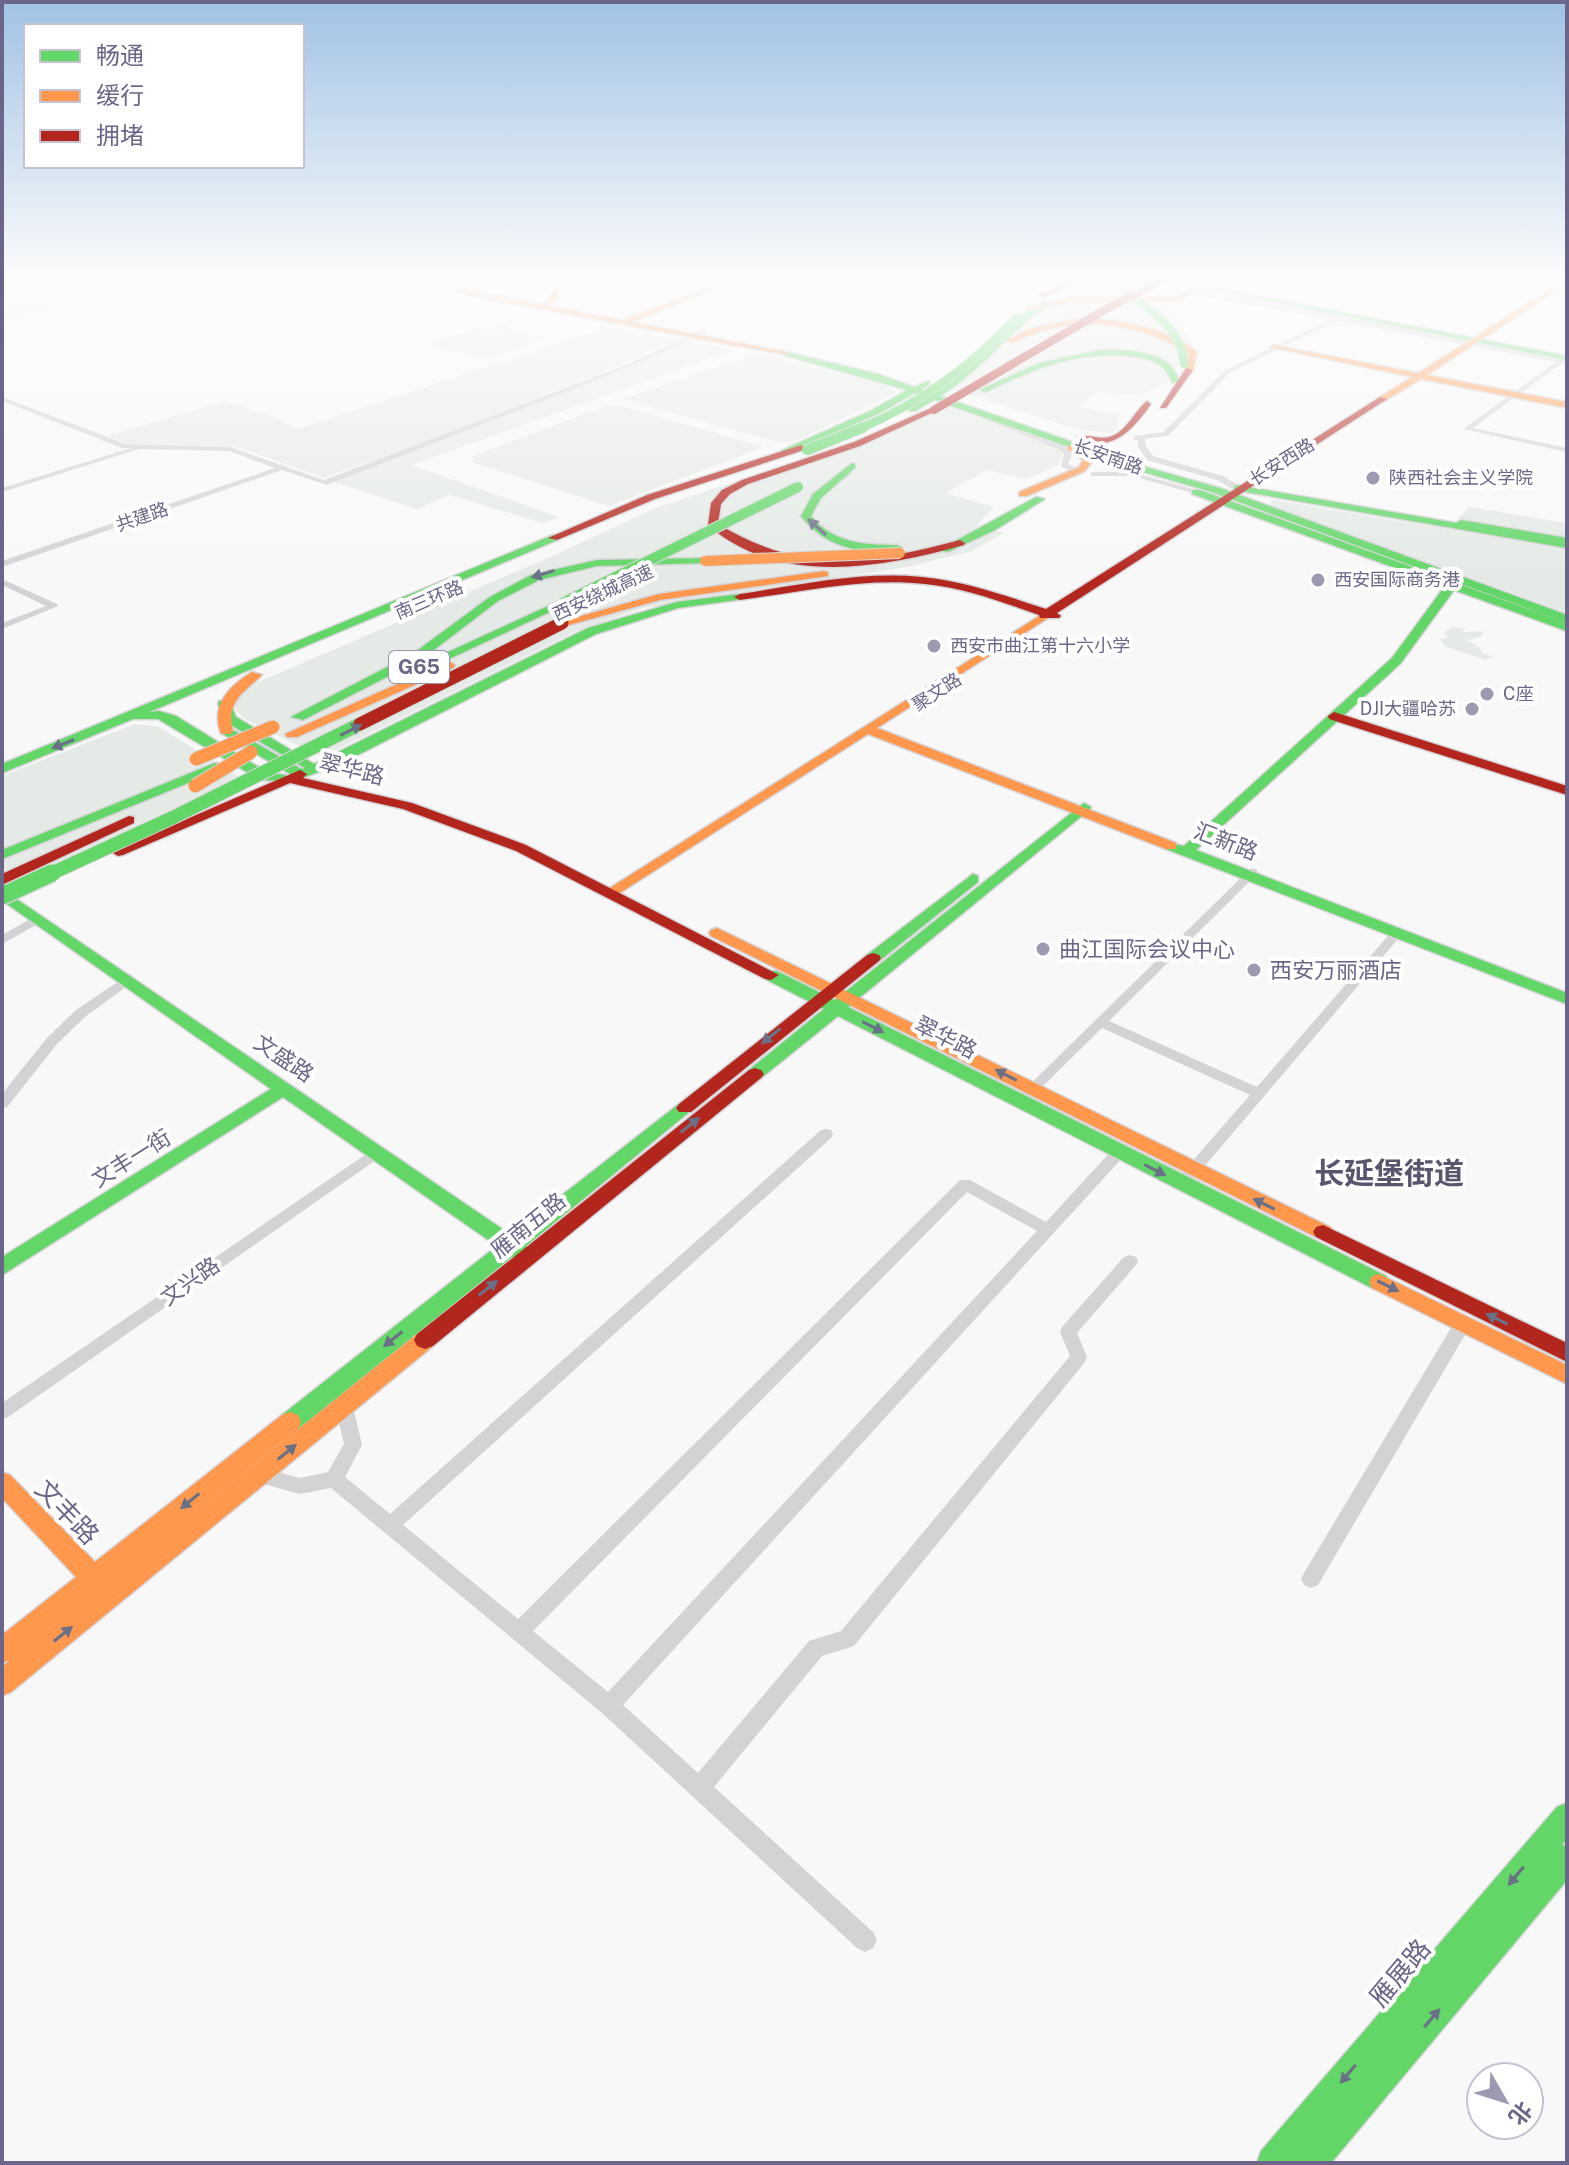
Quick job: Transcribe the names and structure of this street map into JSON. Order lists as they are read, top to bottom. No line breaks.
{"streets":{"main road":["长安南路","长安西路","西安绕城高速","南三环路","G65","聚文路","翠华路","汇新路","文盛路","文丰一街","雁南五路","文丰路","雁展路"],"street":["共建路","文兴路"]},"crossings":[["长安南路","长安西路"],["长安南路","西安绕城高速"],["长安南路","聚文路"],["长安西路","聚文路"],["聚文路","翠华路"],["聚文路","汇新路"],["翠华路","雁南五路"],["汇新路","雁南五路"],["文盛路","文丰一街"],["文盛路","雁南五路"],["文盛路","文兴路"],["雁南五路","文丰路"]],"districts":["长延堡街道"],"places":["陕西社会主义学院","西安国际商务港","西安市曲江第十六小学","C座","DJI大疆哈苏","曲江国际会议中心","西安万丽酒店"],"legend":["畅通","缓行","拥堵"],"north":"bottom right"}
